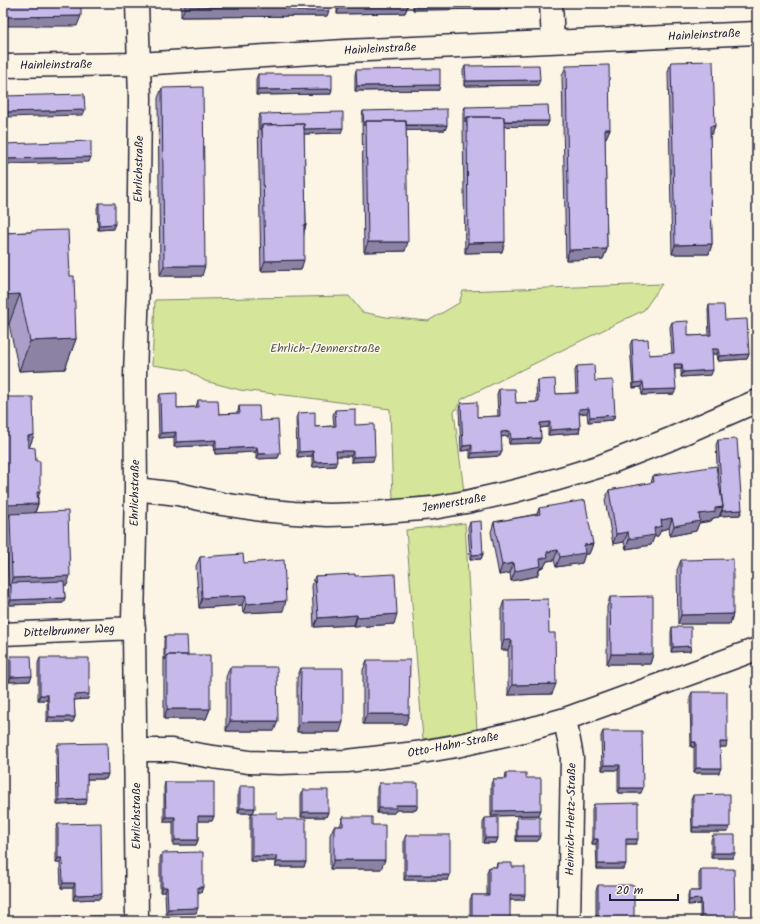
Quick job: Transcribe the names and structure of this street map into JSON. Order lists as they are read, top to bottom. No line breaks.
{"streets":{"street":["Hainleinstraße","Ehrlichstraße","Jennerstraße","Dittelbrunner Weg","Otto-Hahn-Straße","Heinrich-Hertz-Straße"]},"crossings":[["Hainleinstraße","Ehrlichstraße"],["Ehrlichstraße","Jennerstraße"],["Ehrlichstraße","Dittelbrunner Weg"],["Ehrlichstraße","Otto-Hahn-Straße"],["Otto-Hahn-Straße","Heinrich-Hertz-Straße"]],"parks":["Ehrlich-/Jennerstraße"],"scale_bar":"20 m"}
